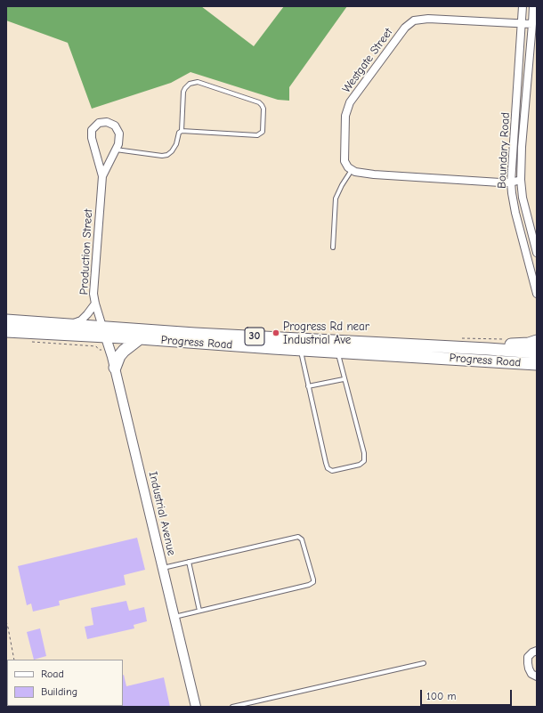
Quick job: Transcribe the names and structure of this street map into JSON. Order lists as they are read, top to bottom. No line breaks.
{"streets":{"main road":["30","Progress Road"],"street":["Westgate Street","Boundary Road","Production Street","Industrial Avenue"]},"crossings":[["Westgate Street","Boundary Road"],["Production Street","Progress Road"],["Production Street","Industrial Avenue"],["Progress Road","Industrial Avenue"]],"places":["Progress Rd near Industrial Ave"],"legend":["Road","Building"],"scale_bar":"100 m"}
